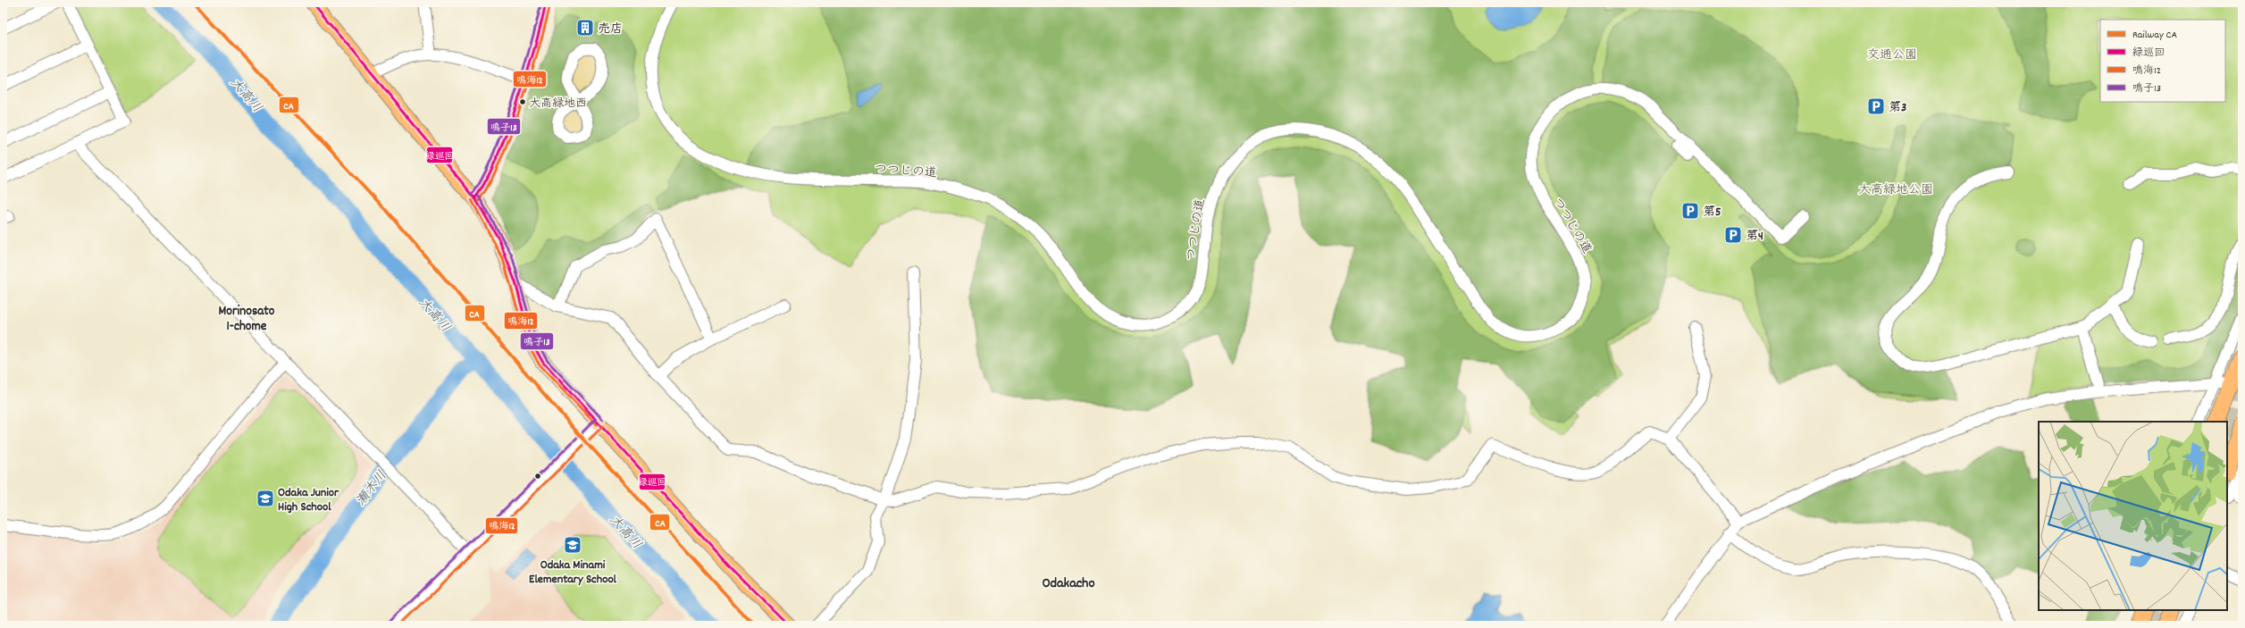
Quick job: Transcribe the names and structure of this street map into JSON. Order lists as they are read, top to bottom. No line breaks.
{"streets":{"street":["つつじの道"]},"districts":["Morinosato 1-chome","Odakacho"],"water":["大高川","瀬木川"],"parks":["交通公園","大高緑地公園"],"places":{"building":["売店"],"other":["大高緑地西"],"parking":["第3","第5","第4"],"school or university":["Odaka Junior High School","Odaka Minami Elementary School"]},"lines":["rail line CA","transit line 緑巡回","transit line 鳴子13","transit line 鳴海12"],"legend":["Railway CA","緑巡回","鳴海12","鳴子13"]}
